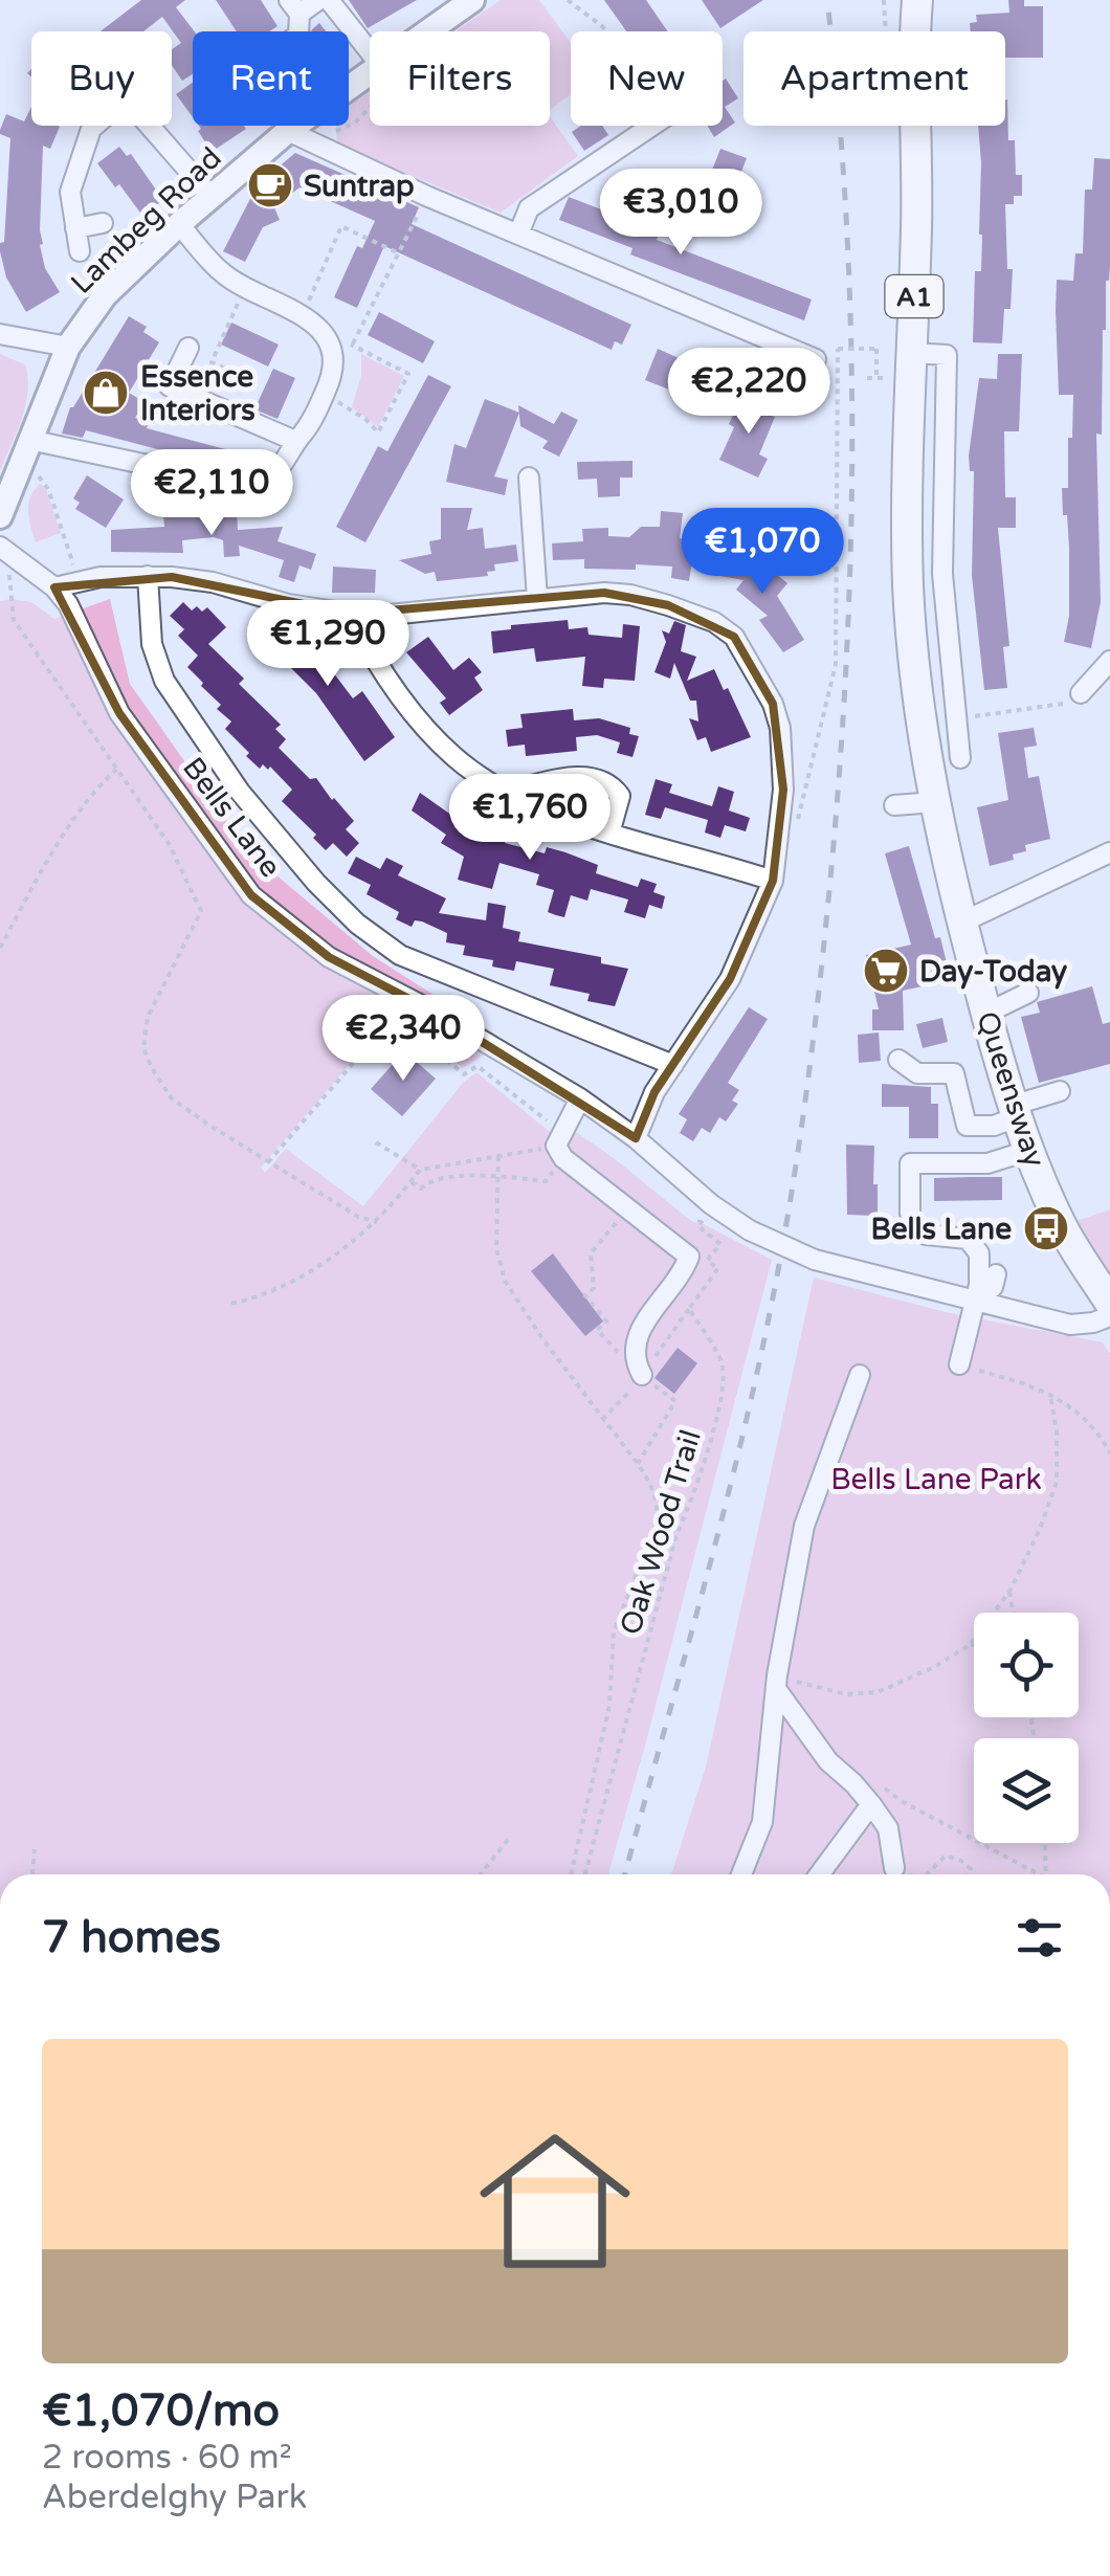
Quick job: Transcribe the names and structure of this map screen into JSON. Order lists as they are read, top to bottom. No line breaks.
{"streets":{"highway":["A1","Queensway"],"main road":["Lambeg Road"],"street":["Bells Lane"],"path":["Oak Wood Trail"]},"parks":["Bells Lane Park"],"places":{"cafe":["Suntrap"],"shop":["Essence Interiors"],"supermarket":["Day-Today"],"bus stop":["Bells Lane"]},"page":{"chip":["Buy","Rent","Filters","New","Apartment"],"price":["€3,010","€2,220","€2,110","€1,070","€1,290","€1,760","€2,340"],"heading":"7 homes","list":[{"name":"€1,070/mo","note":"2 rooms · 60 m² · Aberdelghy Park"}]}}
